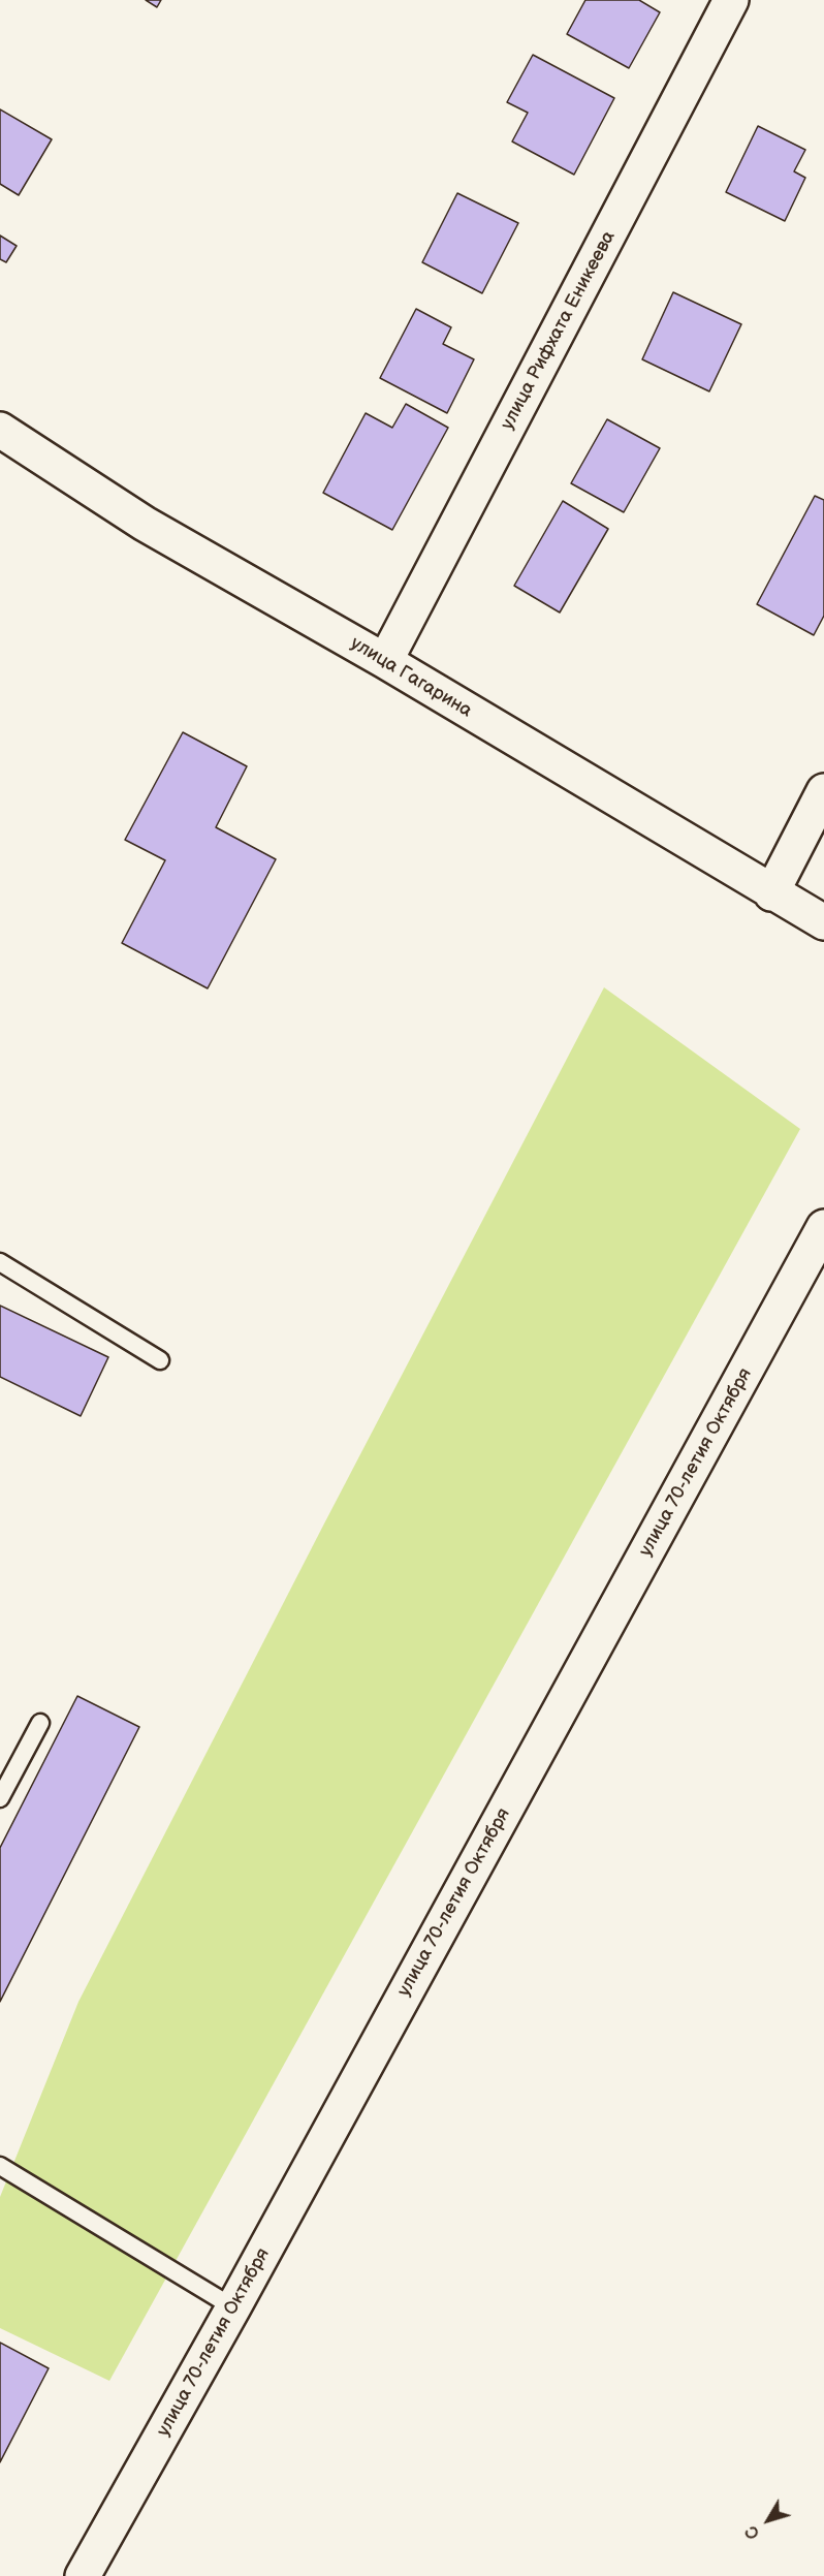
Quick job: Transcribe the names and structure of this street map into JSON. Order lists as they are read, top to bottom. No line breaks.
{"streets":{"street":["улица Рифхата Еникеева","улица Гагарина","улица 70-летия Октября"]},"crossings":[["улица Рифхата Еникеева","улица Гагарина"]],"north":"bottom left"}
